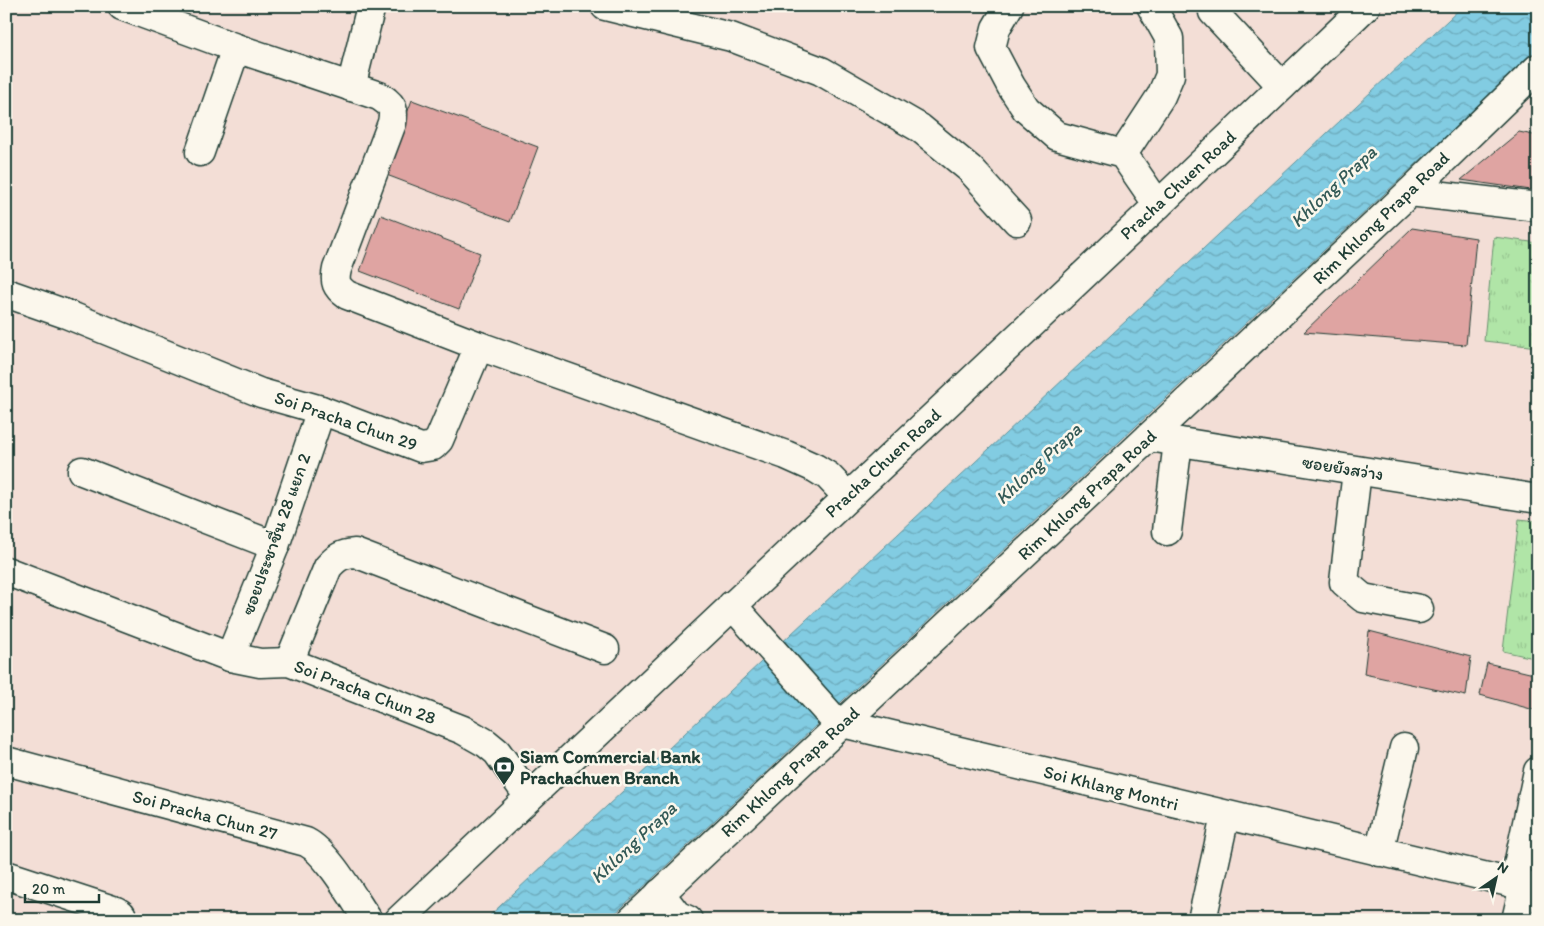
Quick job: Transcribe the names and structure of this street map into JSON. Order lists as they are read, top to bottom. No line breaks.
{"streets":{"street":["Pracha Chuen Road","Rim Khlong Prapa Road","Soi Pracha Chun 29","ซอยยังสว่าง","ซอยประชาชื่น 28 แยก 2","Soi Pracha Chun 28","Soi Khlang Montri","Soi Pracha Chun 27"]},"crossings":[["Pracha Chuen Road","Soi Pracha Chun 28"],["Rim Khlong Prapa Road","ซอยยังสว่าง"],["Rim Khlong Prapa Road","Soi Khlang Montri"],["Soi Pracha Chun 29","ซอยประชาชื่น 28 แยก 2"],["ซอยประชาชื่น 28 แยก 2","Soi Pracha Chun 28"]],"water":["Khlong Prapa"],"places":{"bank":["Siam Commercial Bank Prachachuen Branch"]},"scale_bar":"20 m","north":"top right"}
